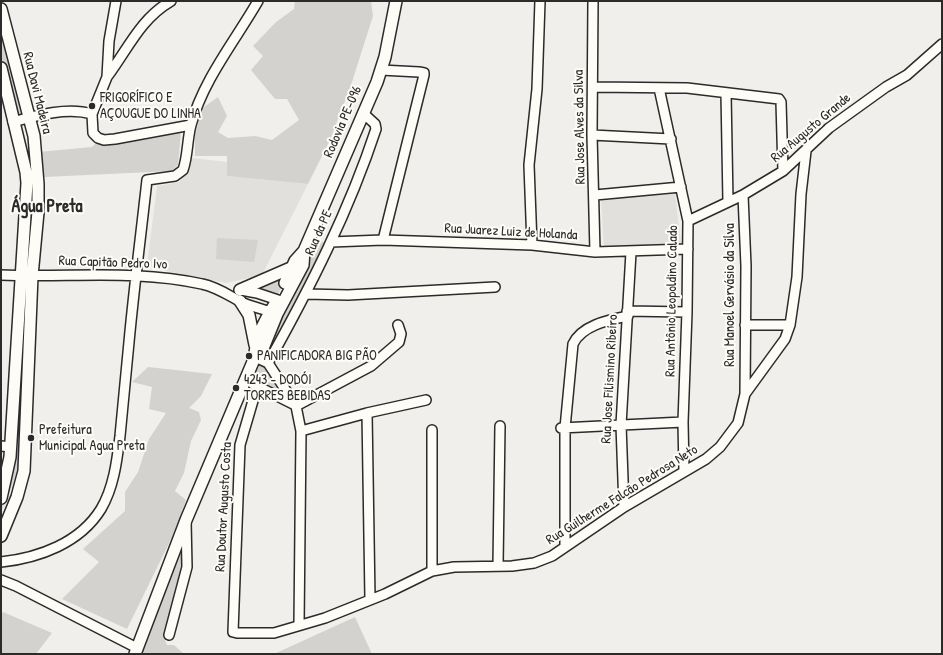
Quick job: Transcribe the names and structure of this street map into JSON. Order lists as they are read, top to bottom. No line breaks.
{"streets":{"main road":["Rua Davi Madeira","Rodovia PE-096"],"street":["Rua Jose Alves da Silva","Rua Augusto Grande","Rua Juarez Luiz de Holanda","Rua da PE","Rua Capitão Pedro Ivo","Rua Manoel Gervásio da Silva","Rua Antônio Leopoldino Calado","Rua Jose Filismino Ribeiro","Rua Guilherme Falcão Pedrosa Neto","Rua Doutor Augusto Costa"]},"crossings":[["Rua Davi Madeira","Rua Capitão Pedro Ivo"],["Rodovia PE-096","Rua da PE"],["Rua Jose Alves da Silva","Rua Juarez Luiz de Holanda"],["Rua Augusto Grande","Rua Manoel Gervásio da Silva"],["Rua Augusto Grande","Rua Antônio Leopoldino Calado"],["Rua Augusto Grande","Rua Guilherme Falcão Pedrosa Neto"],["Rua Juarez Luiz de Holanda","Rua da PE"],["Rua Juarez Luiz de Holanda","Rua Antônio Leopoldino Calado"],["Rua Juarez Luiz de Holanda","Rua Jose Filismino Ribeiro"],["Rua Manoel Gervásio da Silva","Rua Guilherme Falcão Pedrosa Neto"],["Rua Antônio Leopoldino Calado","Rua Guilherme Falcão Pedrosa Neto"],["Rua Jose Filismino Ribeiro","Rua Guilherme Falcão Pedrosa Neto"],["Rua Guilherme Falcão Pedrosa Neto","Rua Doutor Augusto Costa"]],"districts":["Água Preta"],"places":["FRIGORÍFICO E AÇOUGUE DO LINHA","PANIFICADORA BIG PÃO","4243 - DODÓI TORRES BEBIDAS","Prefeitura Municipal Agua Preta"]}
